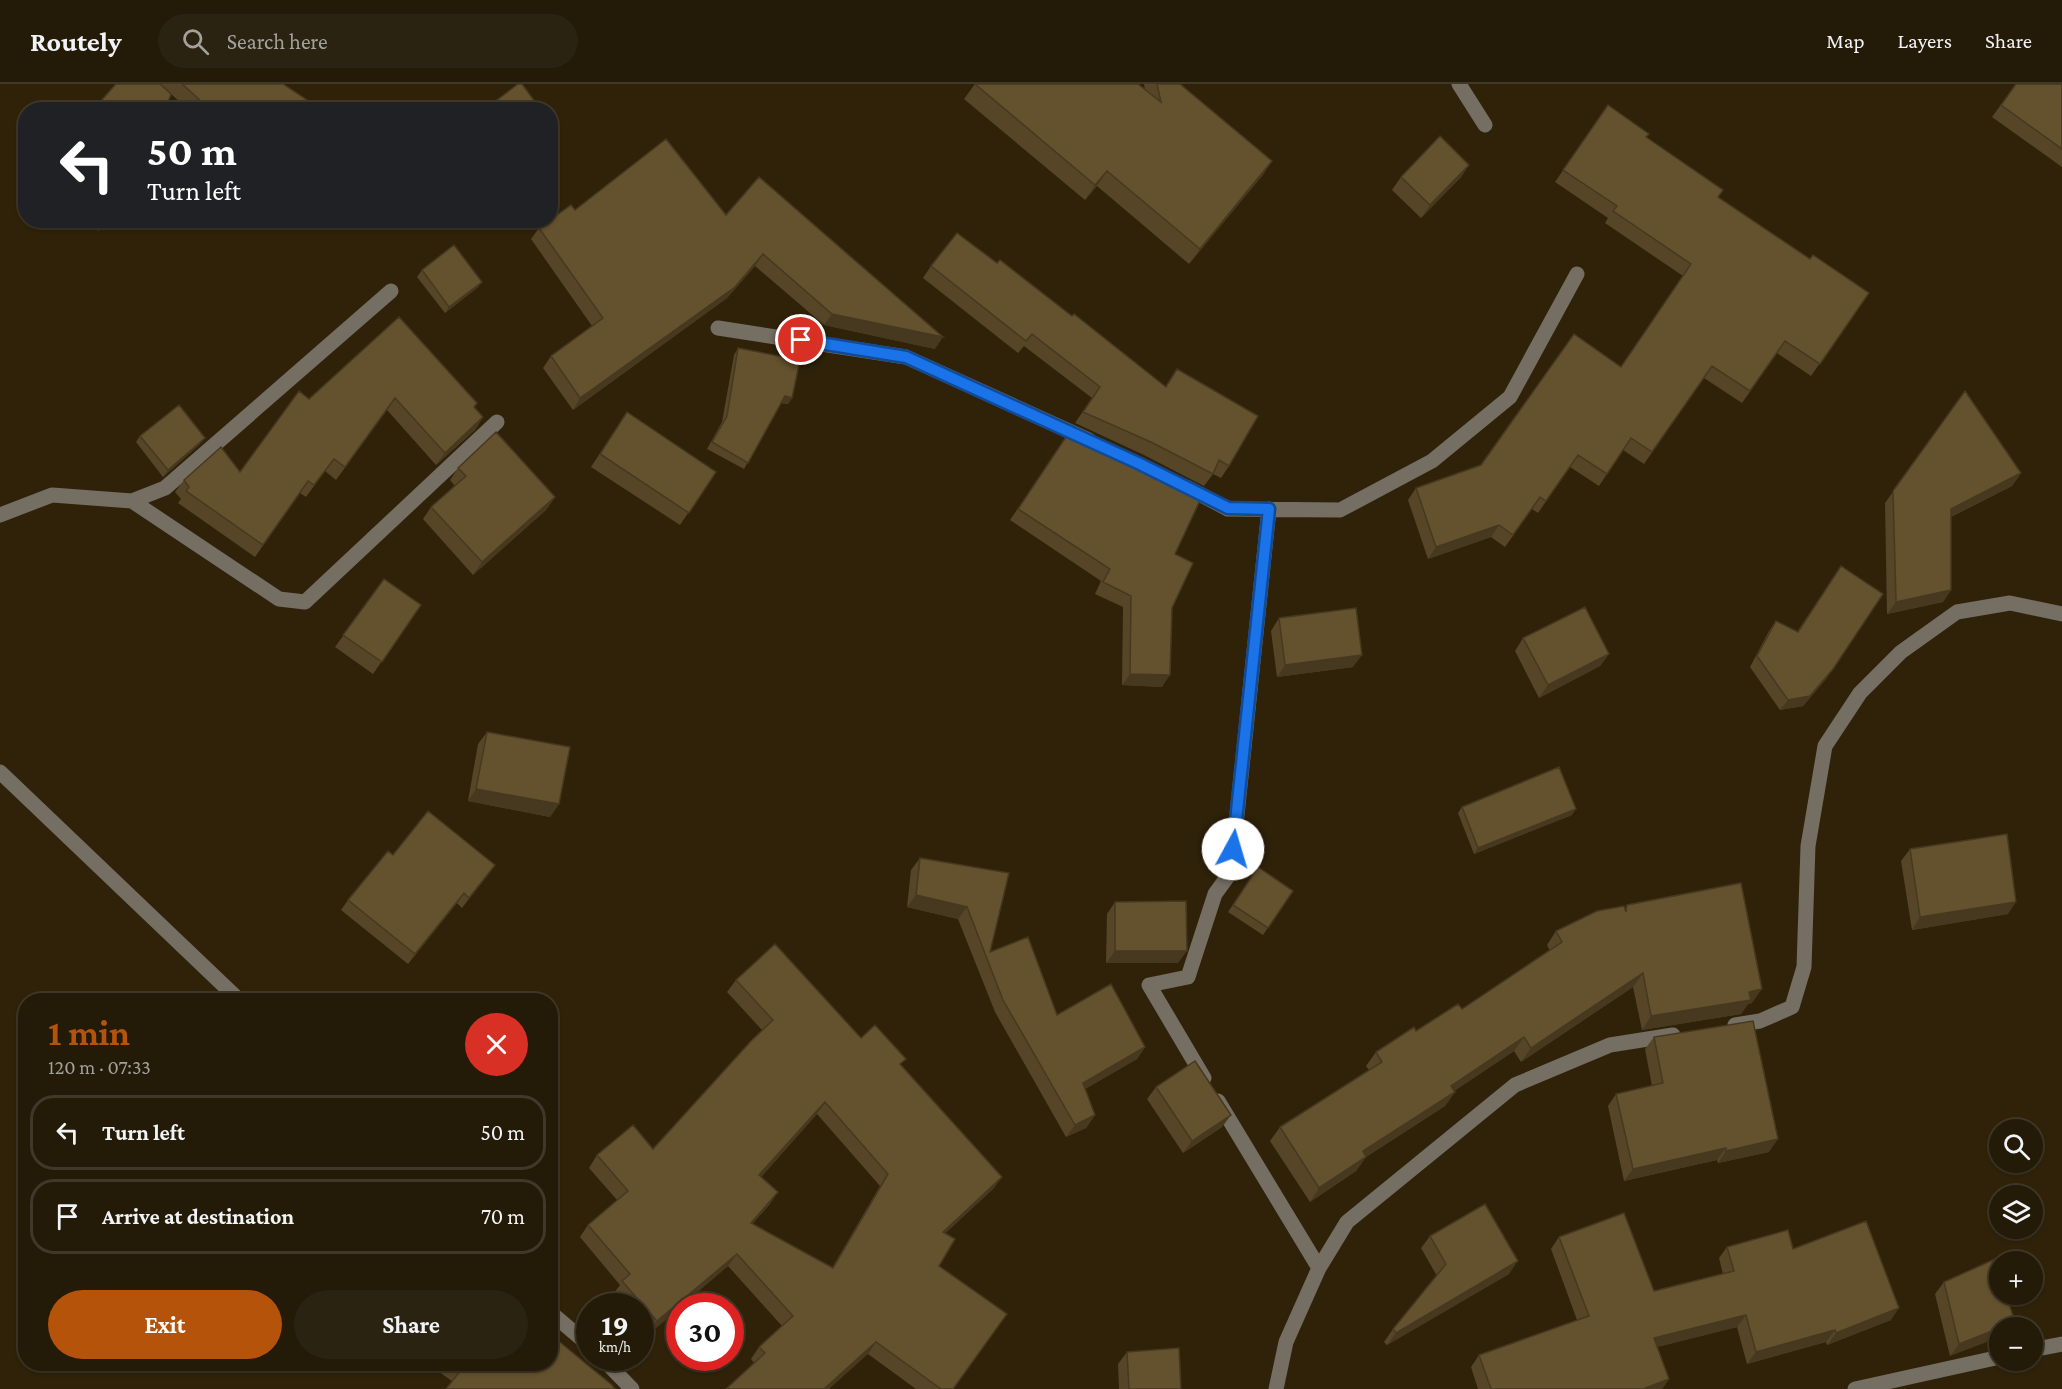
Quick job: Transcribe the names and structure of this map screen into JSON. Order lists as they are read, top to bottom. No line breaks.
{"page":{"header":"Routely","search":"Search here","nav":["Map","Layers","Share"],"turn":["50 m","Turn left"],"heading":["1 min","120 m · 07:33"],"list":[{"name":"Turn left","value":"50 m"},{"name":"Arrive at destination","value":"70 m"}],"map_buttons":["+","−"],"buttons":["Exit","Share"],"speed":"19 km/h","limit":"30"}}
